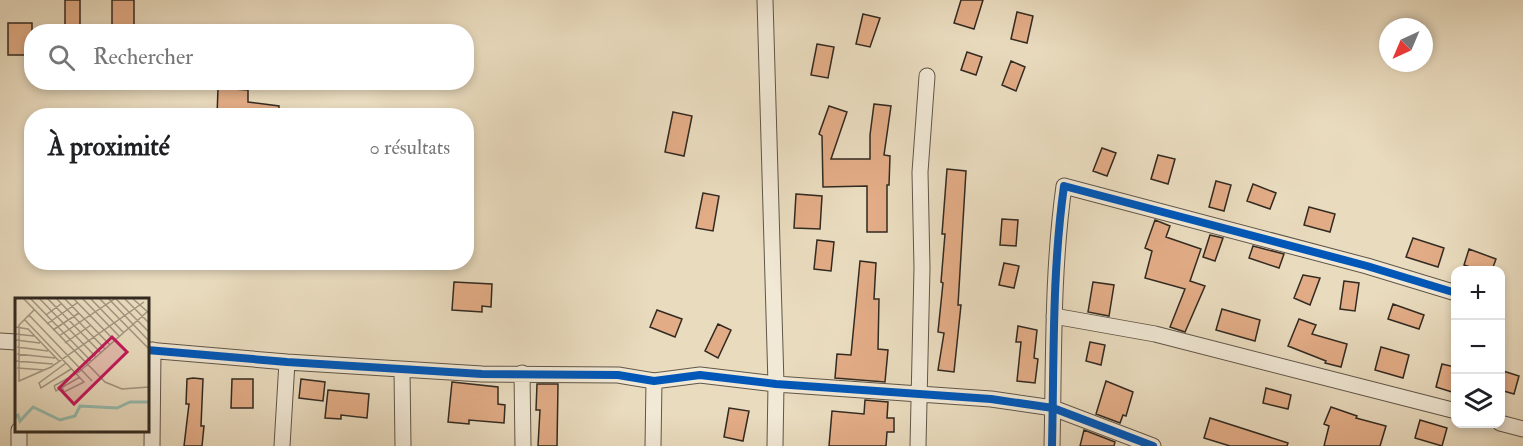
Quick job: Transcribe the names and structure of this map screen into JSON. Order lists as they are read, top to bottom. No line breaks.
{"north":"bottom left","page":{"search":"Rechercher","heading":["À proximité","0 résultats"],"map_buttons":["+","−"]}}
